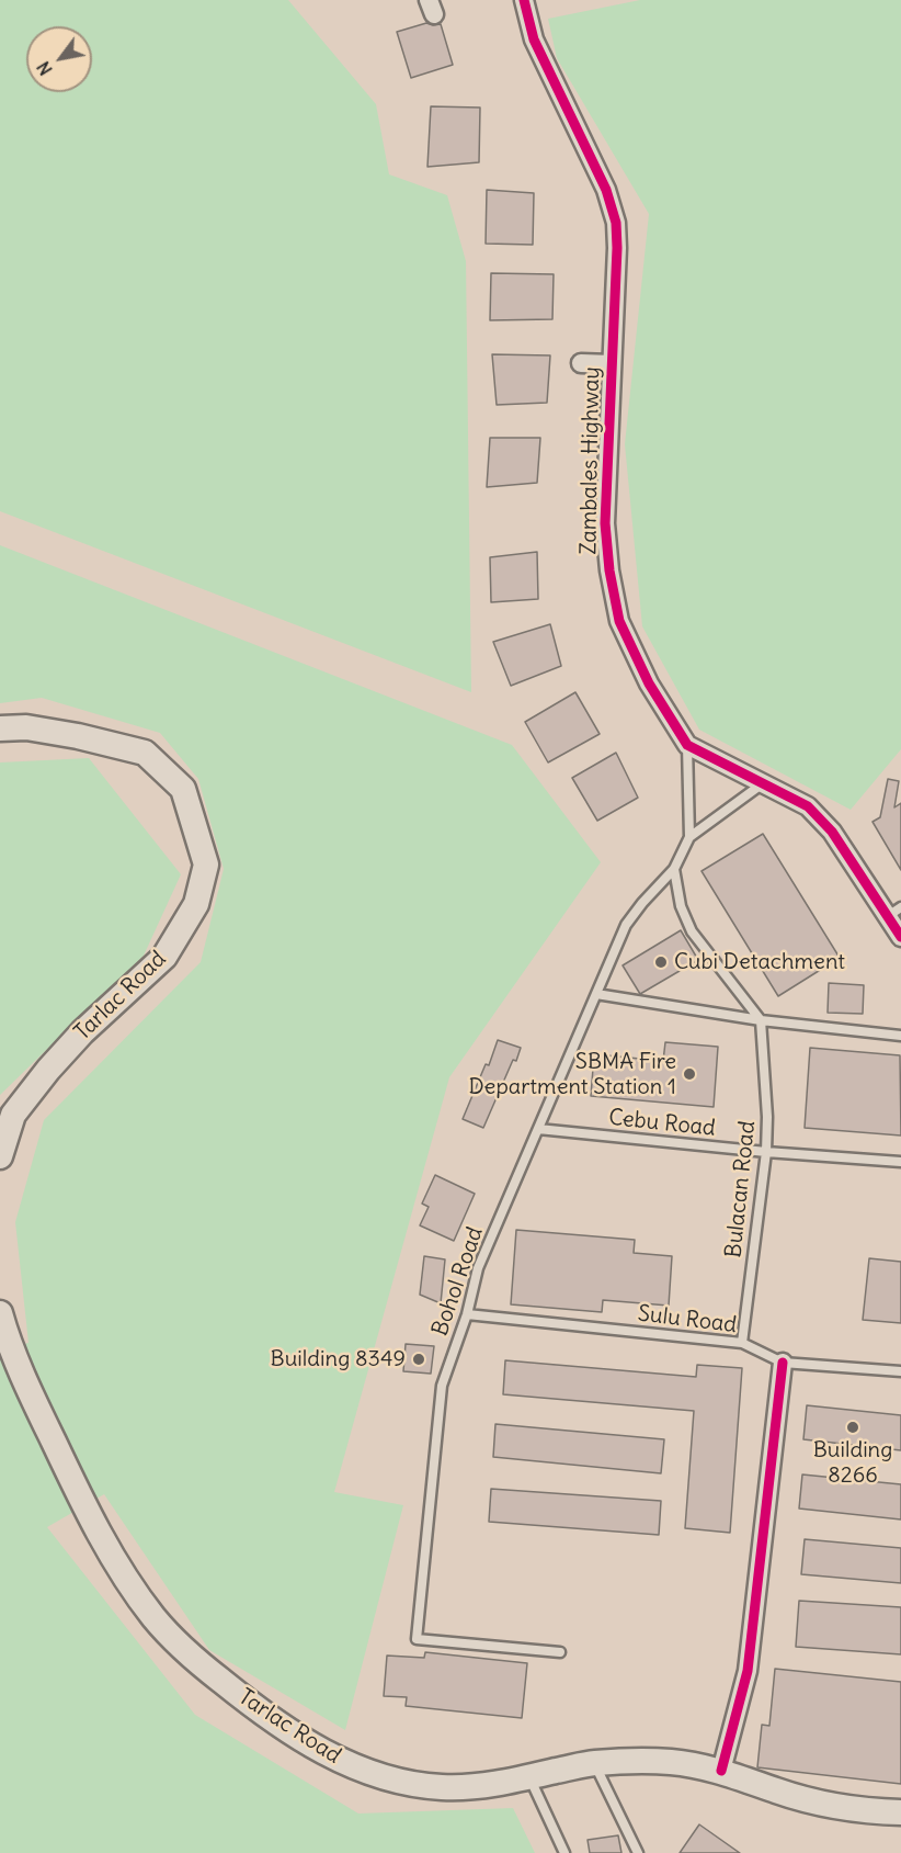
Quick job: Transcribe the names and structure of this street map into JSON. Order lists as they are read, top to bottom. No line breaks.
{"streets":{"main road":["Tarlac Road"],"street":["Zambales Highway"],"lane":["Cebu Road","Bulacan Road","Bohol Road","Sulu Road"]},"crossings":[["Zambales Highway","Bohol Road"],["Cebu Road","Bulacan Road"],["Cebu Road","Bohol Road"],["Bulacan Road","Sulu Road"],["Bohol Road","Sulu Road"]],"places":["Cubi Detachment","SBMA Fire Department Station 1","Building 8349","Building 8266"],"north":"bottom left"}
